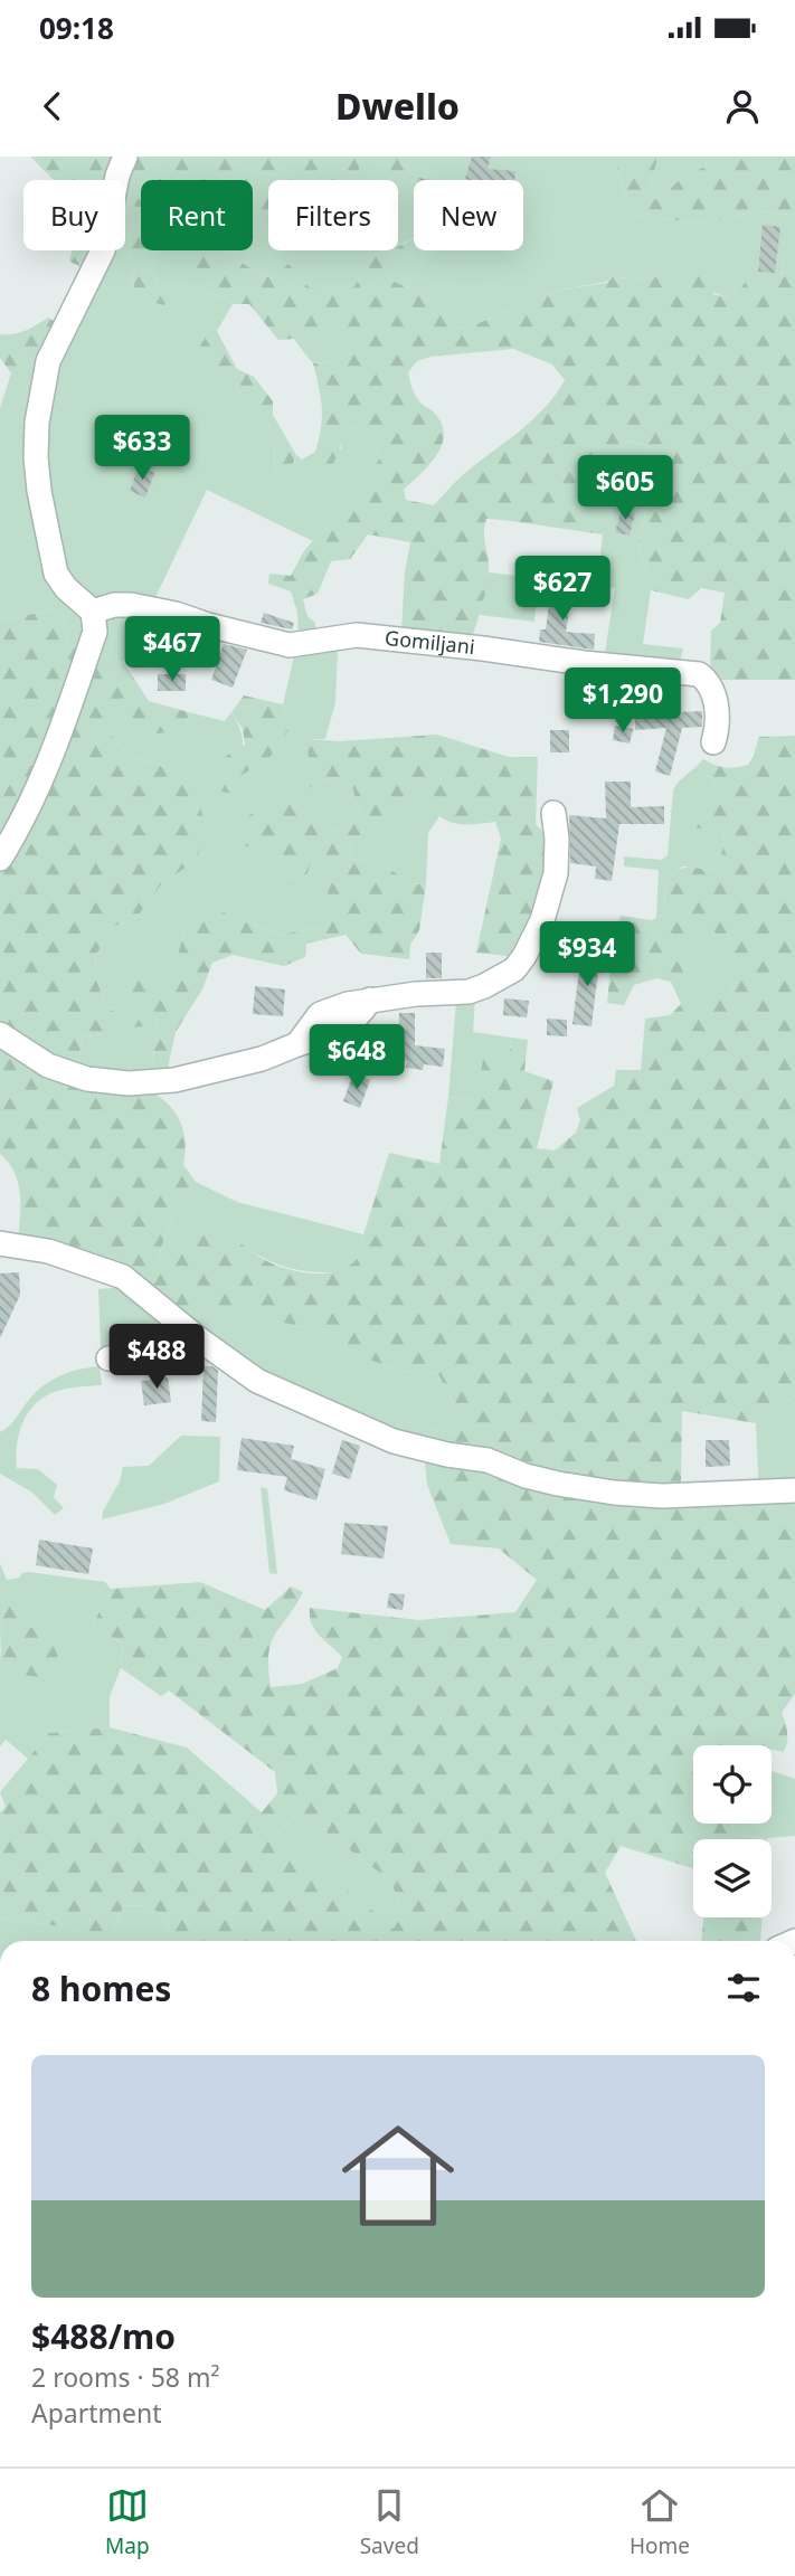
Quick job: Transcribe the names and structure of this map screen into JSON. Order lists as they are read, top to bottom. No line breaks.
{"streets":{"street":["Gomiljani"]},"page":{"status":"09:18","header":"Dwello","chip":["Buy","Rent","Filters","New"],"price":["$633","$605","$627","$467","$1,290","$934","$648","$488"],"heading":"8 homes","list":[{"name":"$488/mo","note":"2 rooms · 58 m² · Apartment"}],"tabs":["Map","Saved","Home"]}}
